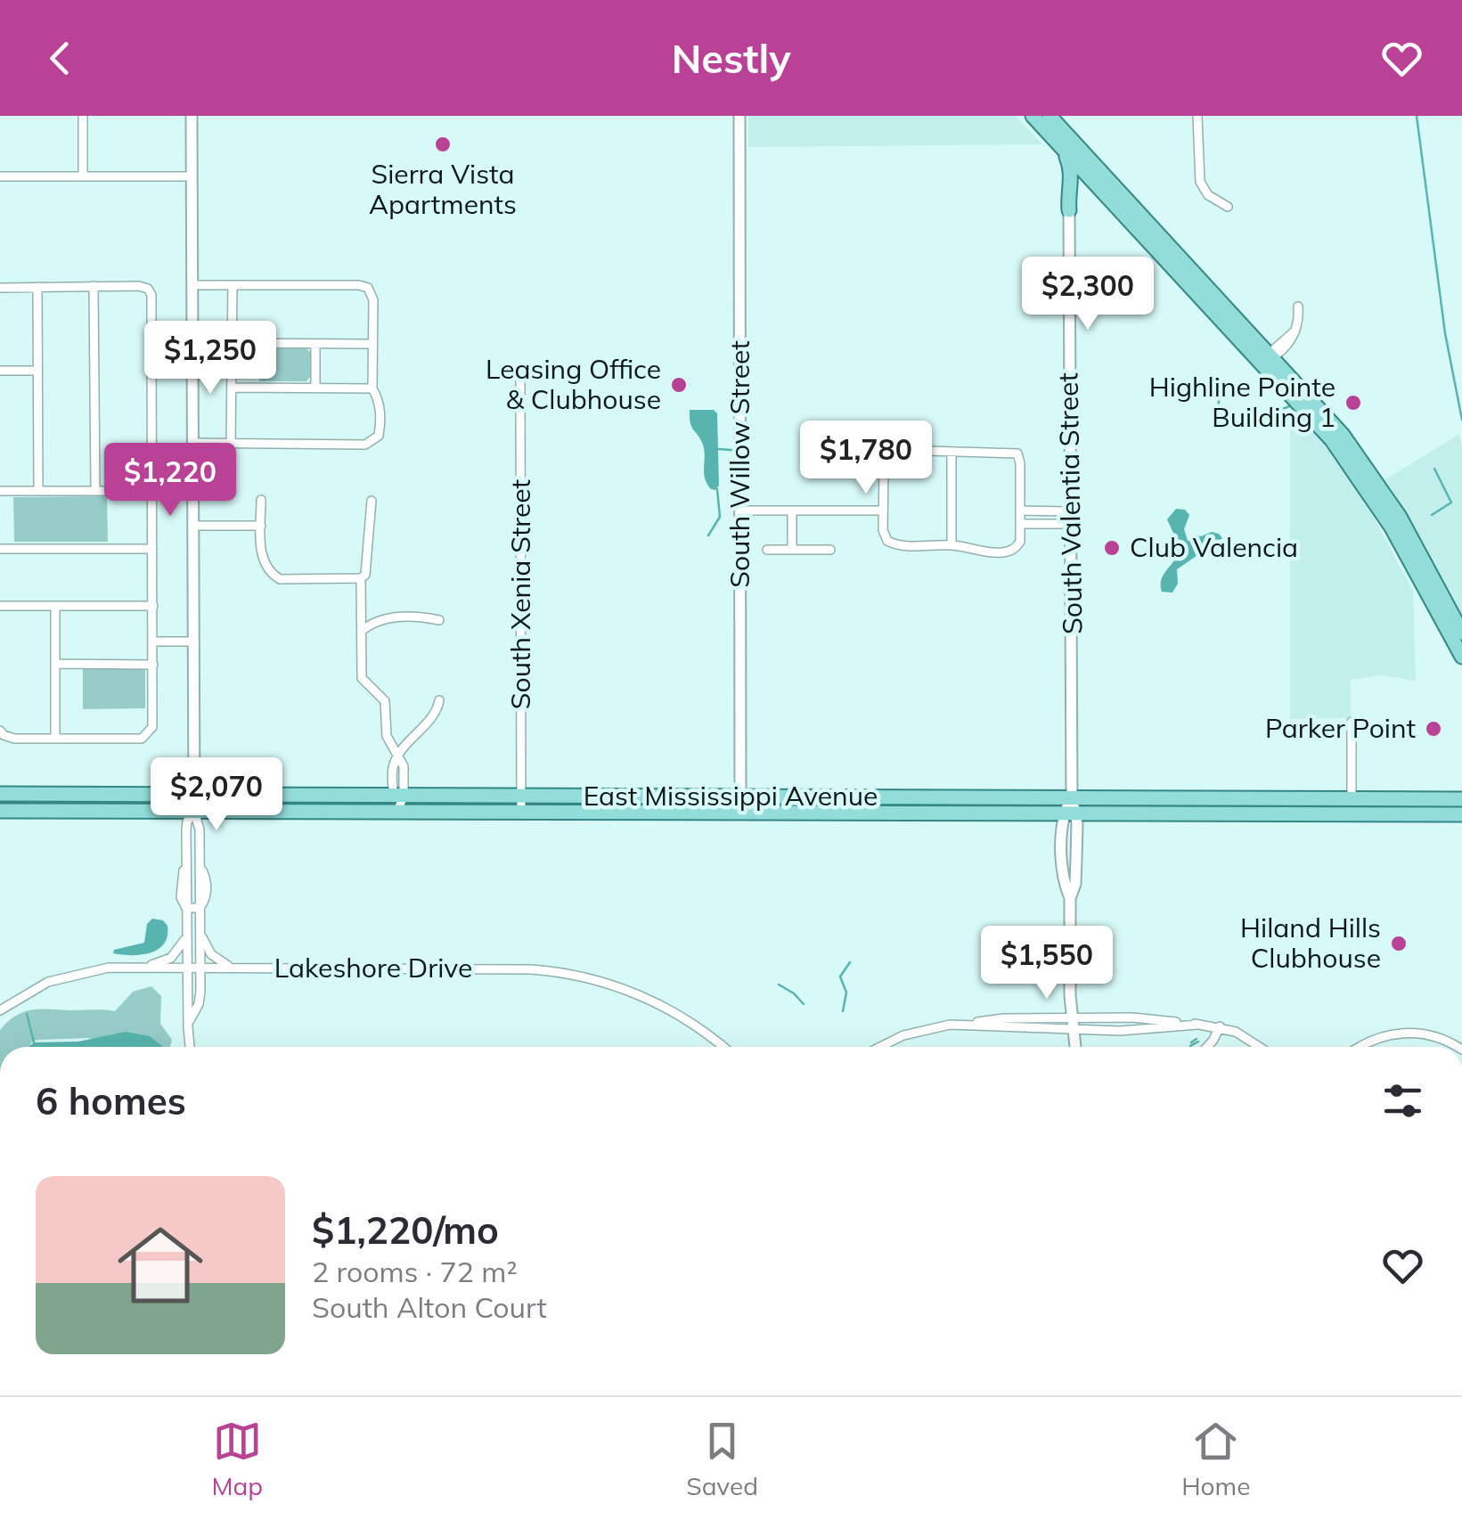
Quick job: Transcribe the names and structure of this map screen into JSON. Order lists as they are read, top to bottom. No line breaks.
{"streets":{"main road":["East Mississippi Avenue"],"street":["South Willow Street","South Valentia Street","South Xenia Street","Lakeshore Drive"]},"crossings":[["South Willow Street","East Mississippi Avenue"],["South Valentia Street","East Mississippi Avenue"],["South Xenia Street","East Mississippi Avenue"]],"places":["Sierra Vista Apartments","Leasing Office & Clubhouse","Highline Pointe Building 1","Club Valencia","Parker Point","Hiland Hills Clubhouse"],"page":{"header":"Nestly","price":["$2,300","$1,250","$1,780","$1,220","$2,070","$1,550"],"heading":"6 homes","list":[{"name":"$1,220/mo","note":"2 rooms · 72 m² · South Alton Court"}],"tabs":["Map","Saved","Home"]}}
